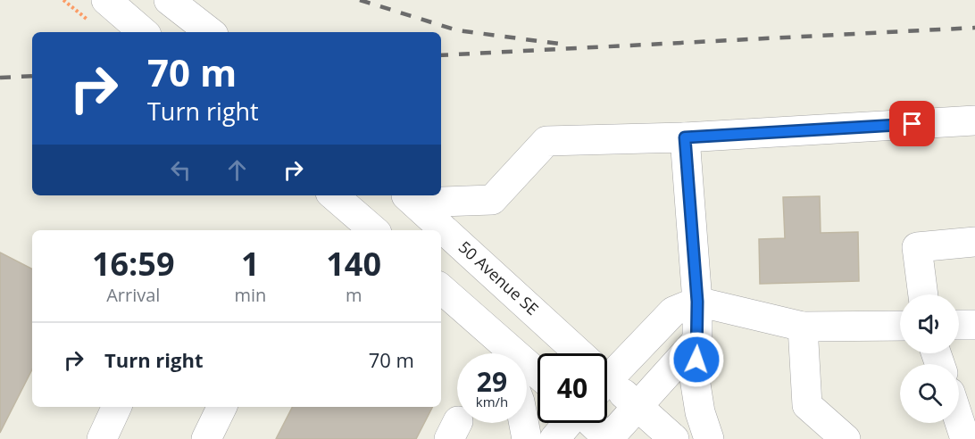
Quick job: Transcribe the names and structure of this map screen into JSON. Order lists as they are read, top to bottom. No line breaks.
{"streets":{"street":["50 Avenue SE"]},"page":{"turn":["70 m","Turn right"],"eta":["16:59","Arrival","1","min","140","m"],"list":[{"name":"Turn right","value":"70 m"}],"speed":"29 km/h","limit":"40"}}
